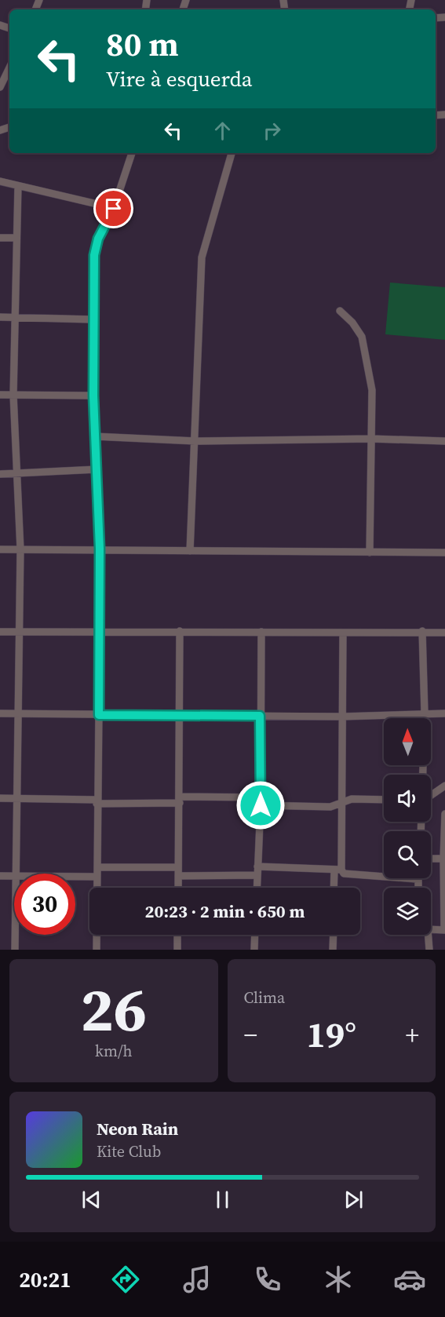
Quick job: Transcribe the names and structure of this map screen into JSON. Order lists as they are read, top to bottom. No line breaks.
{"north":"top","page":{"turn":["80 m","Vire à esquerda"],"limit":"30","trip":"20:23 · 2 min · 650 m","tile":[["26","km/h"],"Clima"],"heat":["−","19°","+"],"song":["Neon Rain","Kite Club"],"tabs":"20:21"}}
